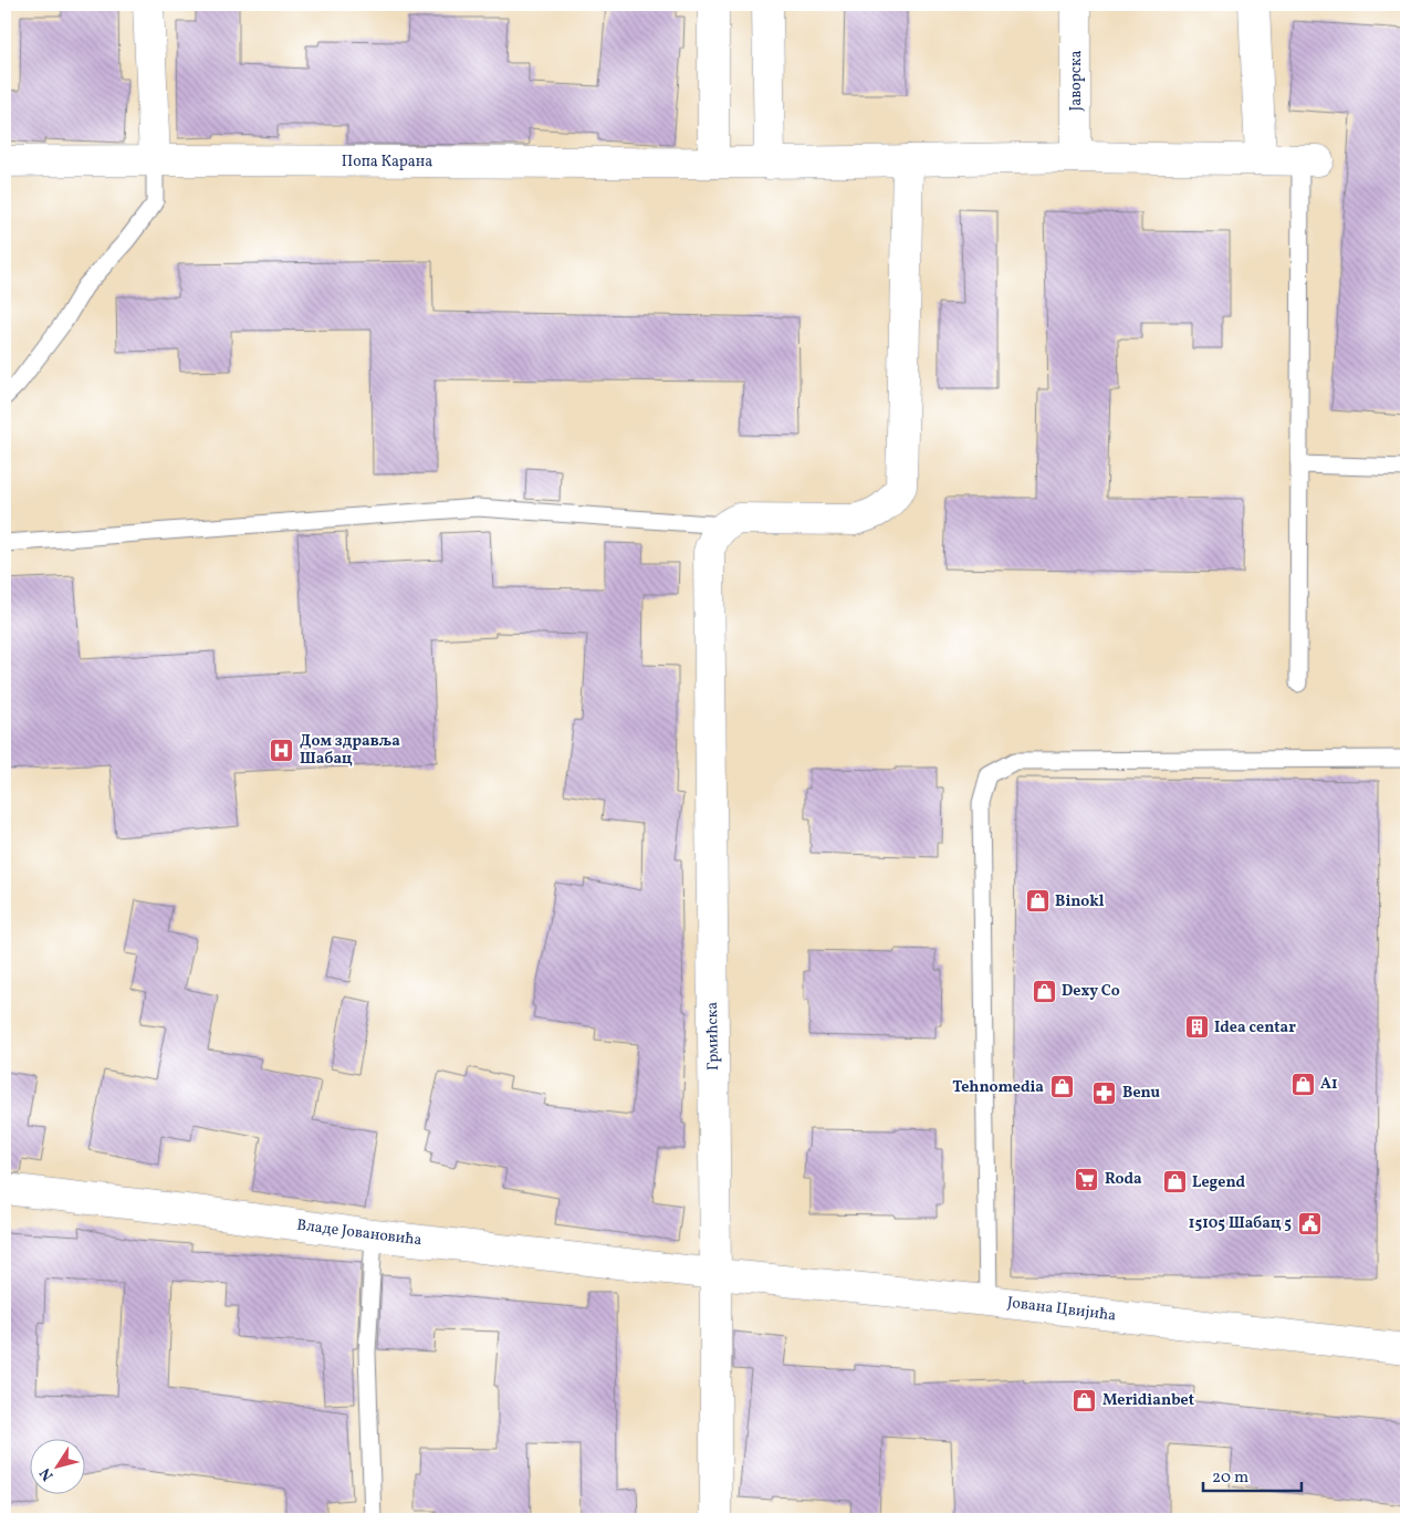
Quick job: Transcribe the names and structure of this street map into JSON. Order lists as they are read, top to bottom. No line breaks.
{"streets":{"street":["Јаворска","Попа Карана","Грмићска","Владе Јовановића","Јована Цвијића"]},"crossings":[["Јаворска","Попа Карана"],["Грмићска","Владе Јовановића"],["Грмићска","Јована Цвијића"],["Владе Јовановића","Јована Цвијића"]],"places":{"hospital":["Дом здравља Шабац"],"shop":["Binokl","Dexy Co","A1","Tehnomedia","Legend","Meridianbet"],"building":["Idea centar"],"pharmacy":["Benu"],"supermarket":["Roda"],"public building":["15105 Шабац 5"]},"scale_bar":"20 m","north":"bottom left"}
